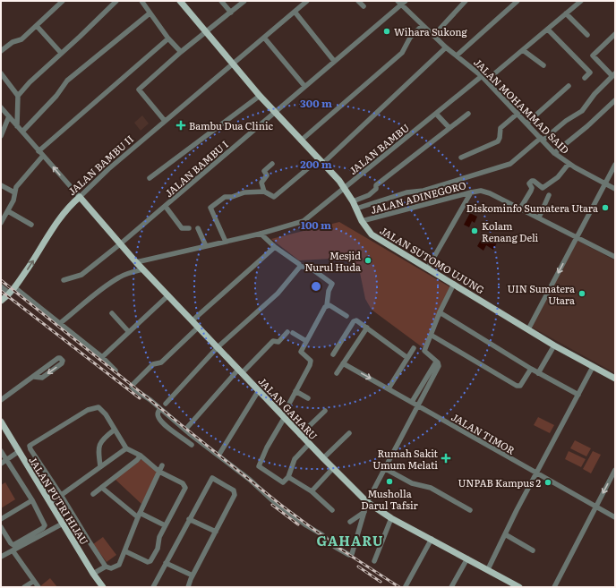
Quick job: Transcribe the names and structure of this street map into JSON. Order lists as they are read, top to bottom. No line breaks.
{"streets":{"main road":["JALAN BAMBU II","JALAN SUTOMO UJUNG","JALAN GAHARU","JALAN PUTRI HIJAU"],"street":["JALAN MOHAMMAD SAID","JALAN BAMBU","JALAN BAMBU I","JALAN ADINEGORO","JALAN TIMOR"]},"crossings":[["JALAN MOHAMMAD SAID","JALAN BAMBU"],["JALAN MOHAMMAD SAID","JALAN BAMBU I"],["JALAN BAMBU","JALAN SUTOMO UJUNG"],["JALAN BAMBU","JALAN GAHARU"],["JALAN BAMBU II","JALAN SUTOMO UJUNG"],["JALAN BAMBU II","JALAN GAHARU"],["JALAN BAMBU I","JALAN SUTOMO UJUNG"],["JALAN BAMBU I","JALAN GAHARU"],["JALAN ADINEGORO","JALAN SUTOMO UJUNG"]],"districts":["GAHARU"],"places":{"other":["Wihara Sukong","Diskominfo Sumatera Utara","Kolam Renang Deli","Mesjid Nurul Huda","UIN Sumatera Utara","Musholla Darul Tafsir","UNPAB Kampus 2"],"health":["Bambu Dua Clinic","Rumah Sakit Umum Melati"]},"rings":["300 m","200 m","100 m"]}
